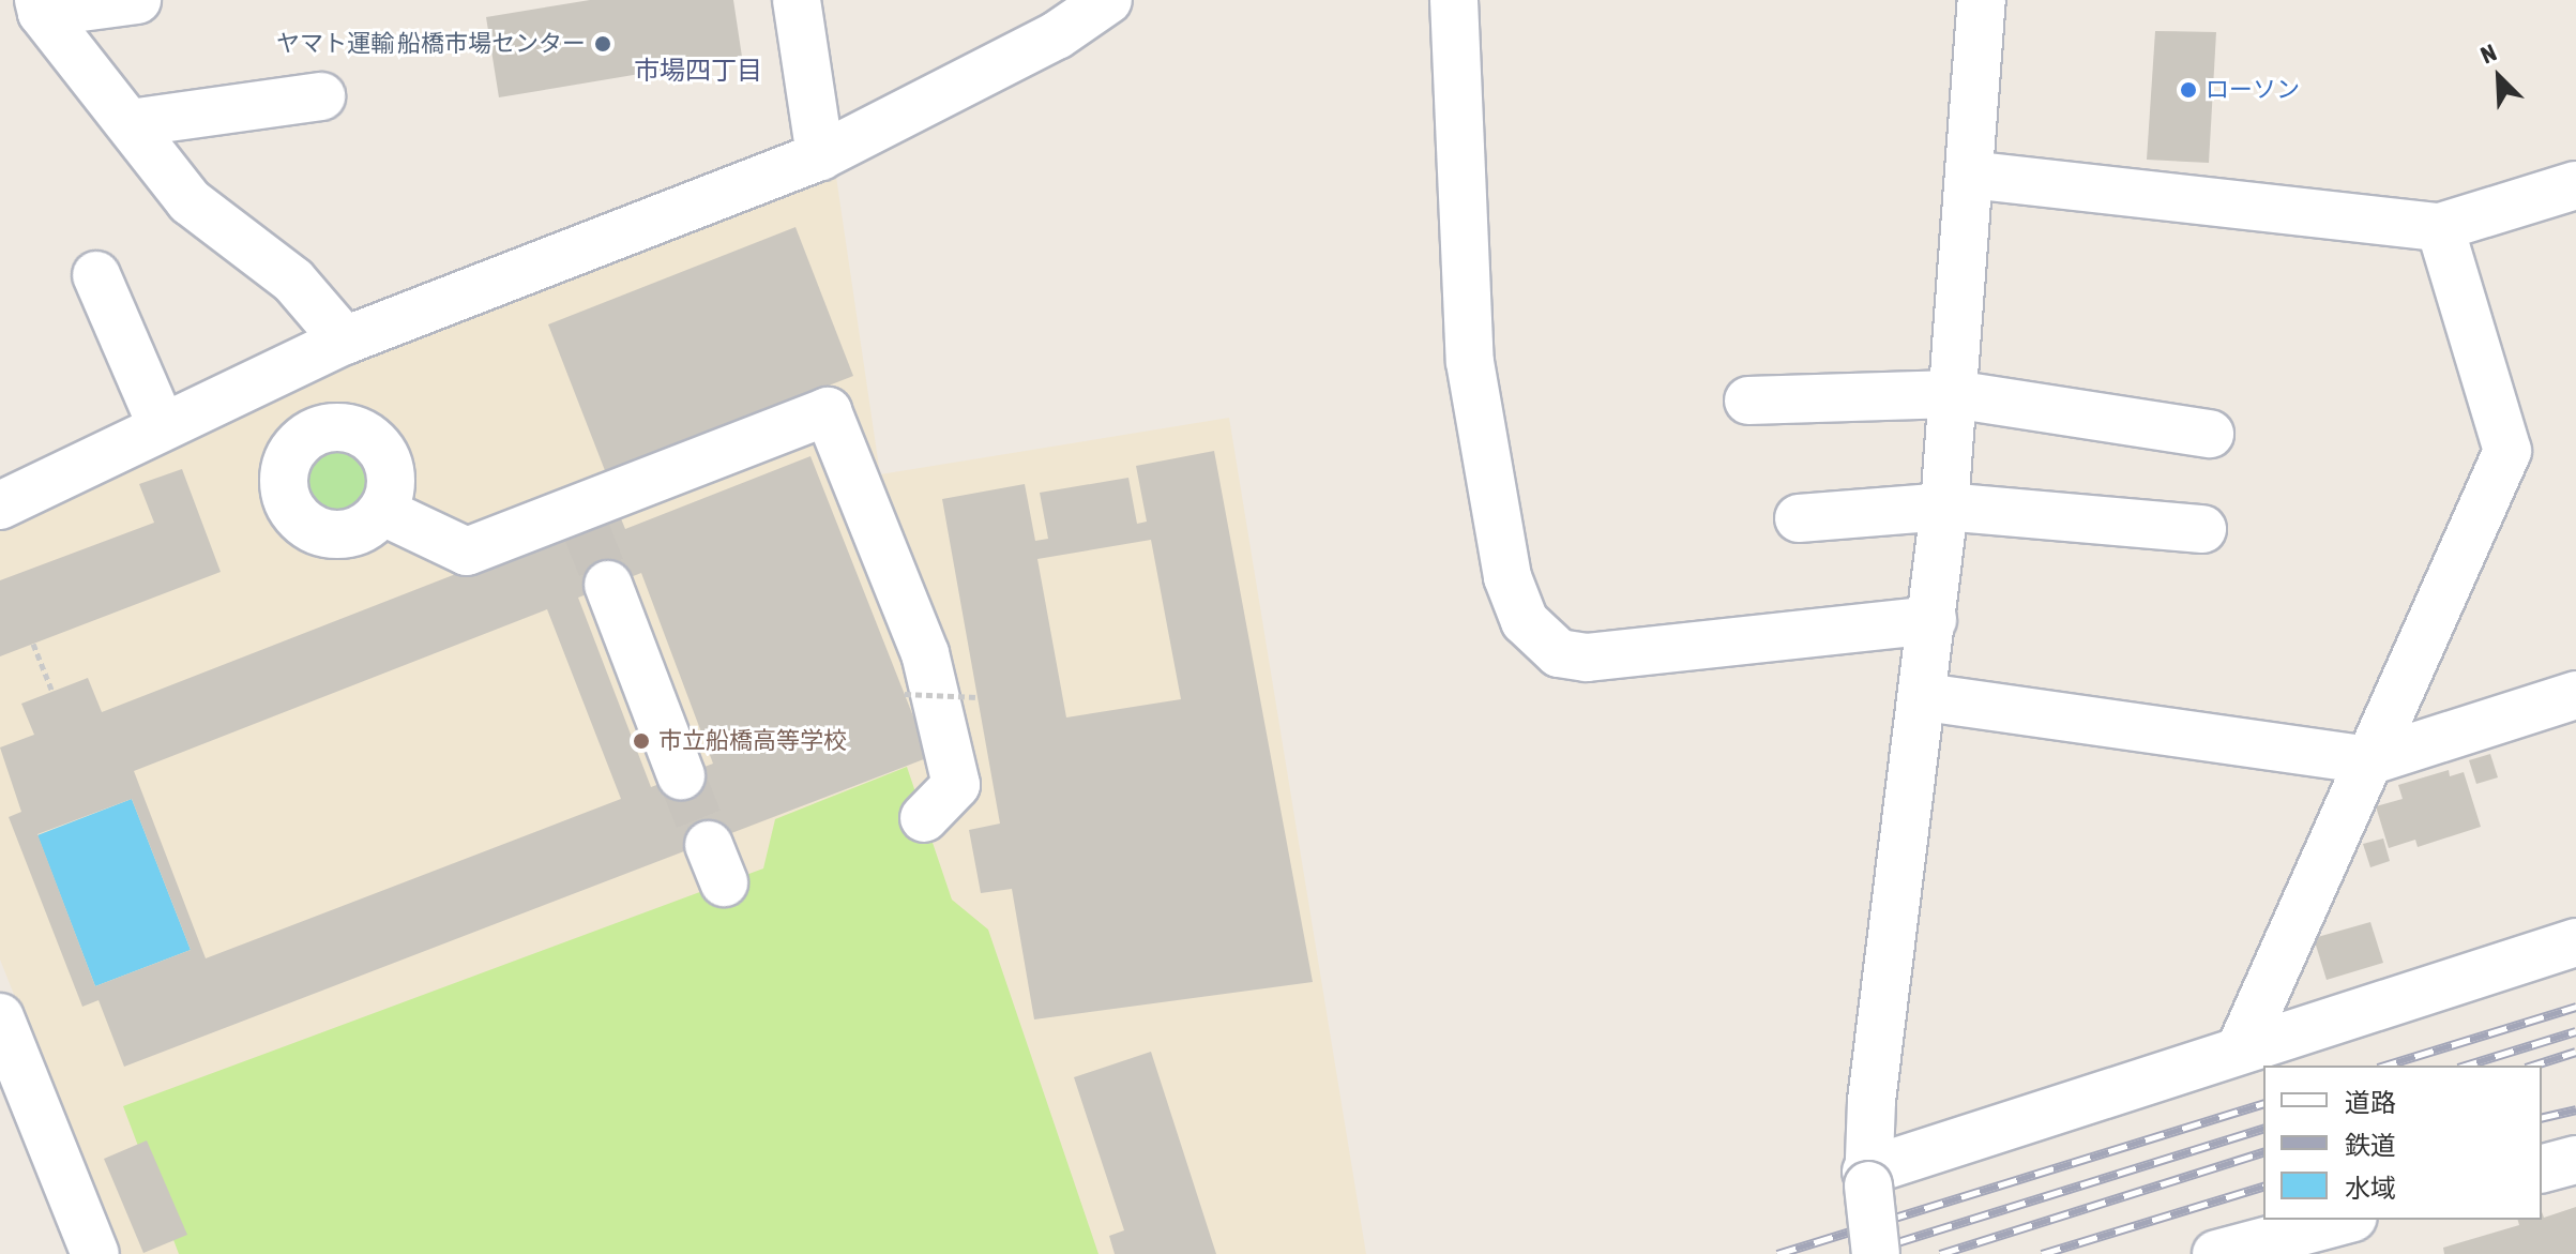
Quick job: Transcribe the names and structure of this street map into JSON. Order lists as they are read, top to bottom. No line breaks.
{"districts":["市場四丁目"],"places":["ヤマト運輸 船橋市場センター","ローソン","市立船橋高等学校"],"legend":["道路","鉄道","水域"],"north":"top left"}
